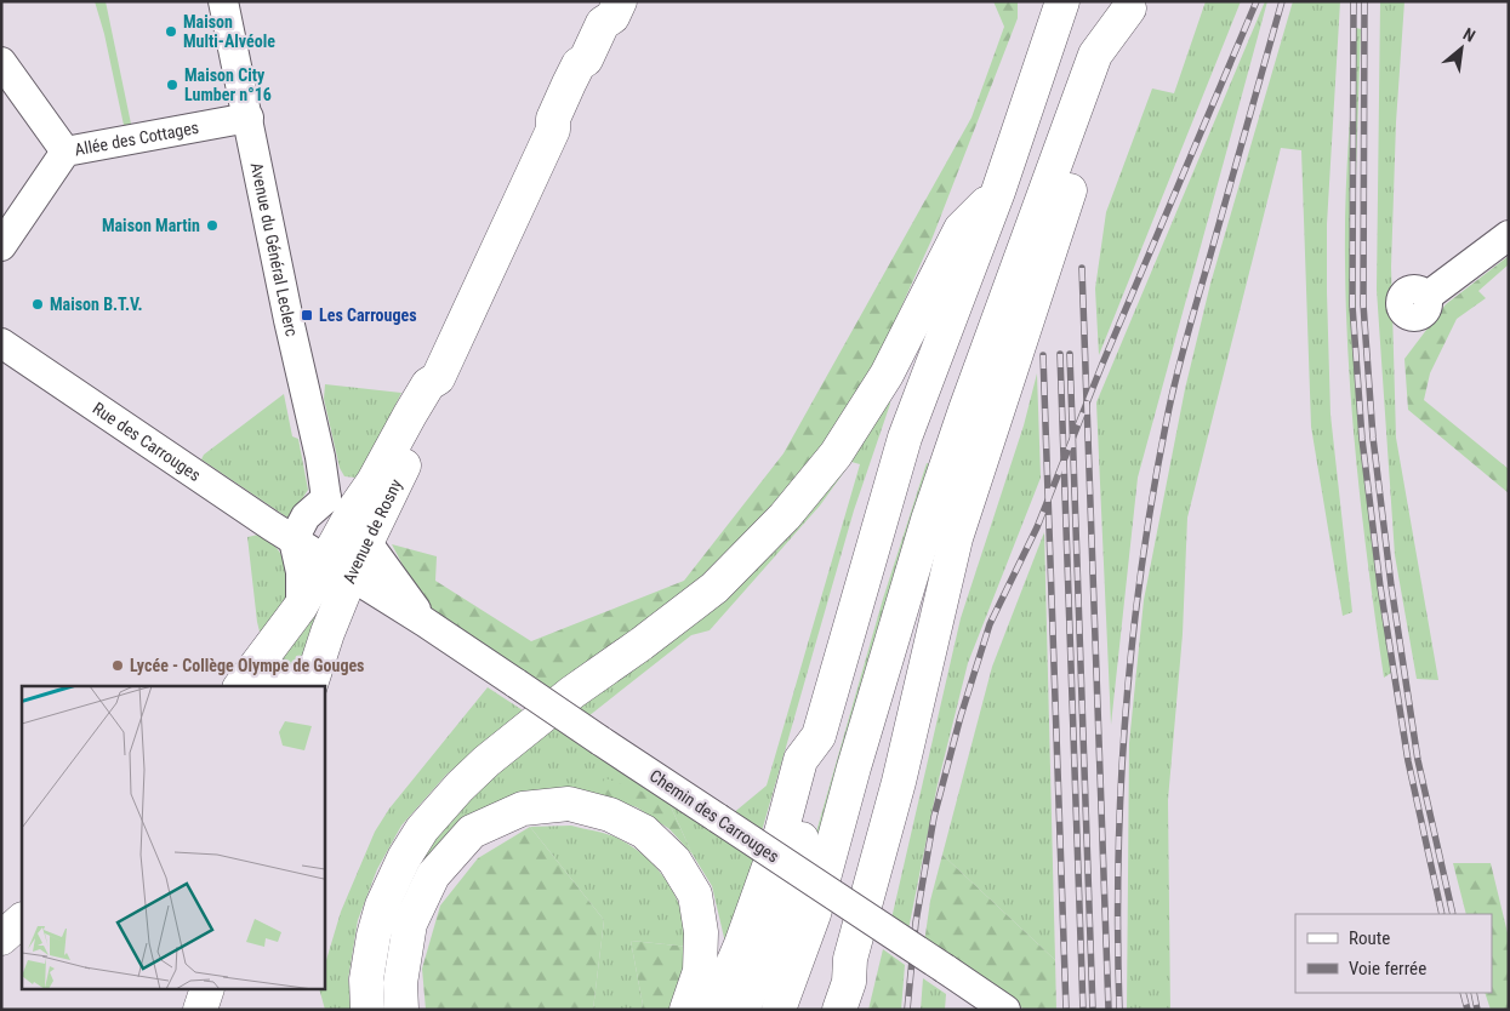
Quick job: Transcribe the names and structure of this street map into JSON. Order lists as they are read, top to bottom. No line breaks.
{"streets":{"main road":["Avenue de Rosny"],"street":["Allée des Cottages","Avenue du Général Leclerc","Rue des Carrouges","Chemin des Carrouges"]},"crossings":[["Allée des Cottages","Avenue du Général Leclerc"],["Avenue du Général Leclerc","Rue des Carrouges"],["Avenue du Général Leclerc","Avenue de Rosny"],["Avenue du Général Leclerc","Chemin des Carrouges"],["Rue des Carrouges","Avenue de Rosny"],["Rue des Carrouges","Chemin des Carrouges"],["Avenue de Rosny","Chemin des Carrouges"]],"places":{"other":["Maison Multi-Alvéole","Maison City Lumber n°16","Maison Martin","Maison B.T.V.","Lycée - Collège Olympe de Gouges"],"transit":["Les Carrouges"]},"legend":["Route","Voie ferrée"],"north":"top right"}
